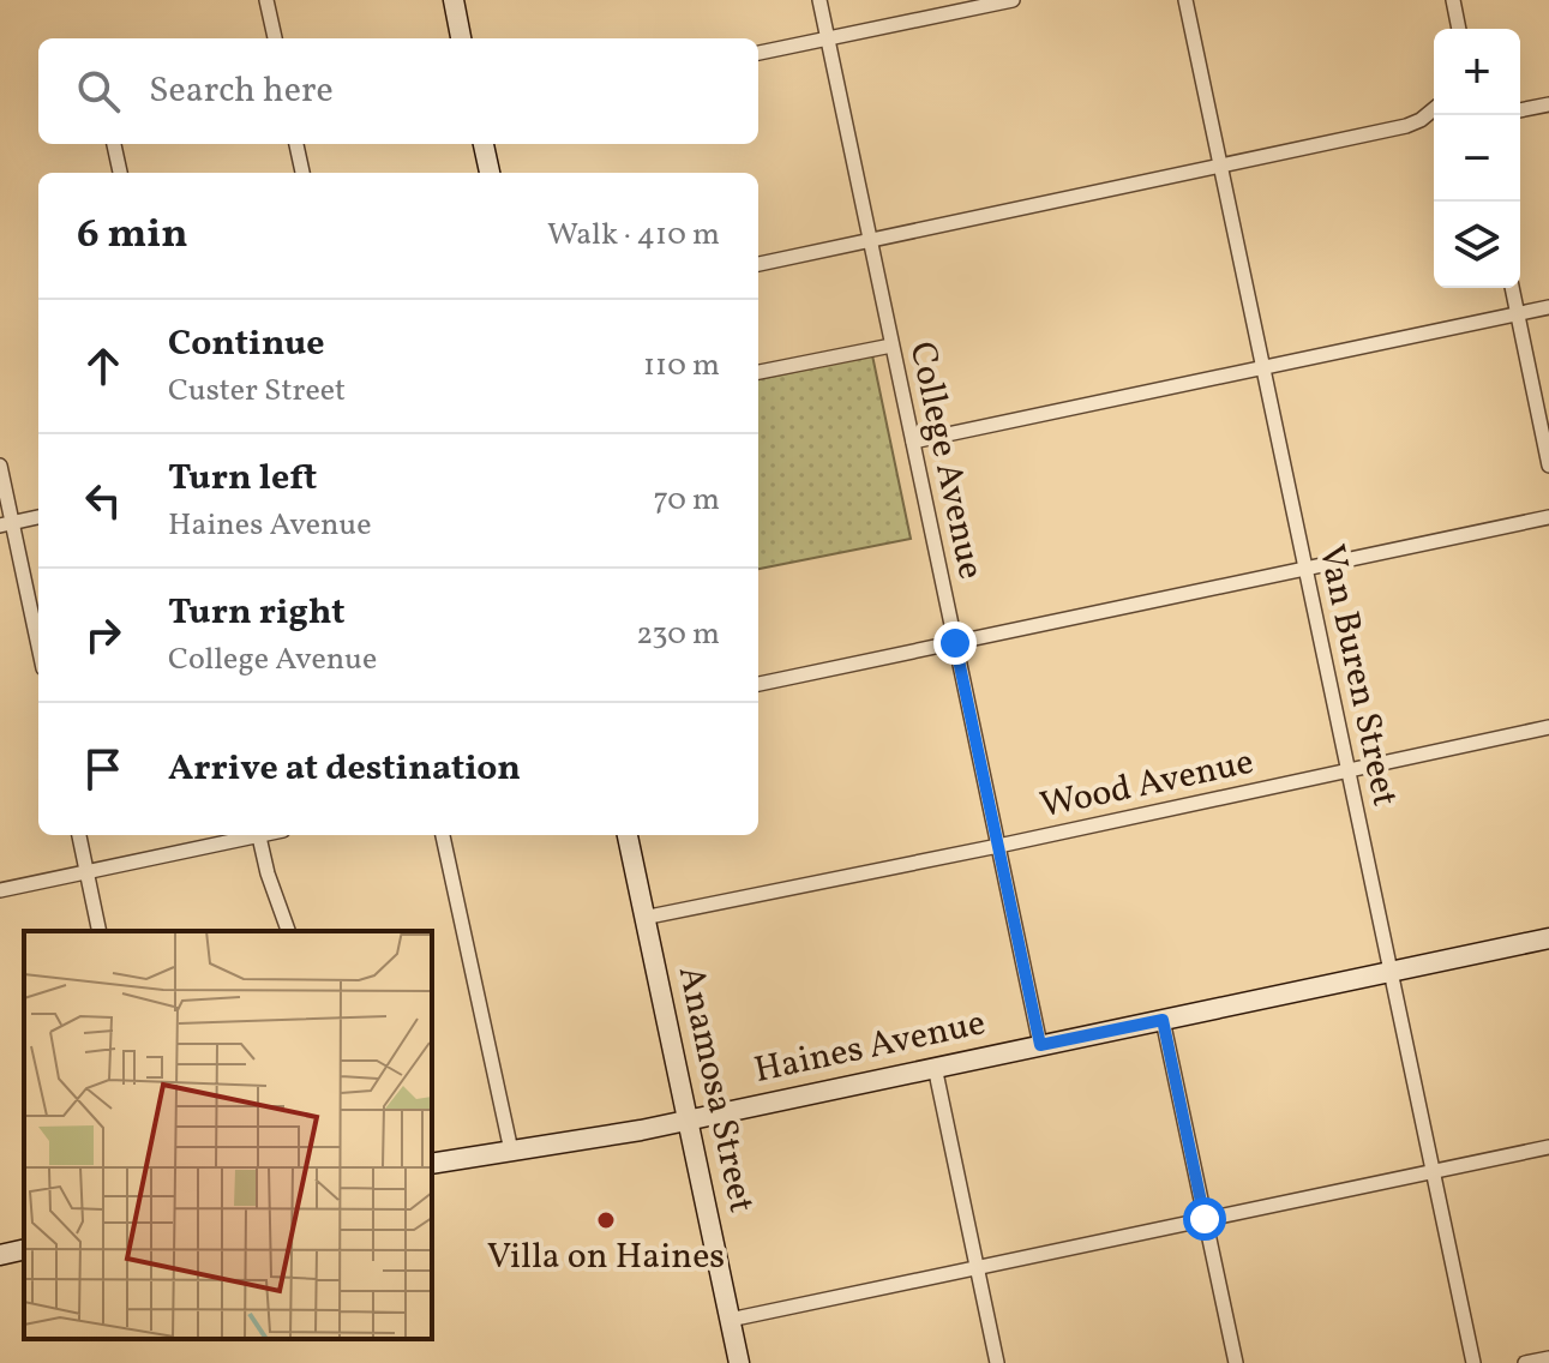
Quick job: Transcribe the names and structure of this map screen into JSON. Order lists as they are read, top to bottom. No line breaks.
{"streets":{"main road":["Haines Avenue","Anamosa Street"],"street":["College Avenue","Van Buren Street","Wood Avenue"]},"crossings":[["College Avenue","Wood Avenue"],["College Avenue","Haines Avenue"],["Van Buren Street","Wood Avenue"],["Van Buren Street","Haines Avenue"],["Wood Avenue","Anamosa Street"],["Haines Avenue","Anamosa Street"]],"places":["Villa on Haines"],"page":{"map_buttons":["+","−"],"search":"Search here","heading":["6 min","Walk · 410 m"],"list":[["Continue","Custer Street","110 m"],["Turn left","Haines Avenue","70 m"],["Turn right","College Avenue","230 m"],"Arrive at destination"]}}
